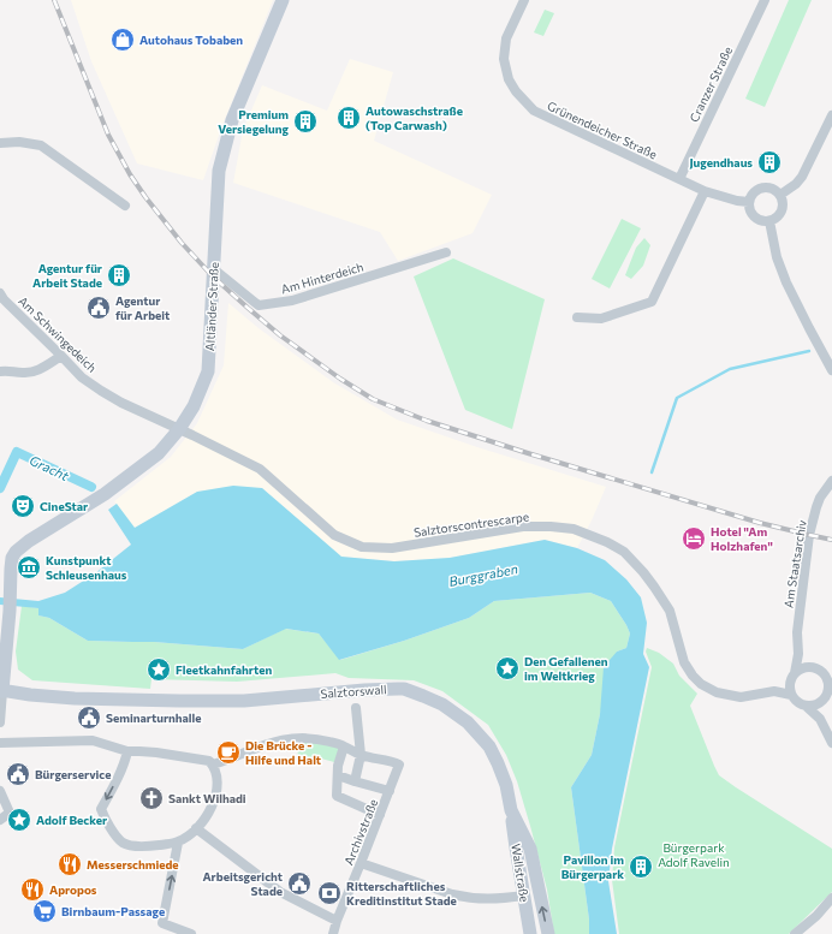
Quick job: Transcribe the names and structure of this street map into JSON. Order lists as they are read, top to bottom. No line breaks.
{"streets":{"main road":["Altländer Straße","Salztorswall","Wallstraße"],"street":["Cranzer Straße","Grünendeicher Straße","Am Hinterdeich","Am Schwingedeich","Salztorscontrescarpe","Am Staatsarchiv","Archivstraße"]},"crossings":[["Cranzer Straße","Grünendeicher Straße"],["Am Hinterdeich","Altländer Straße"],["Altländer Straße","Am Schwingedeich"],["Altländer Straße","Salztorscontrescarpe"],["Altländer Straße","Salztorswall"],["Am Schwingedeich","Salztorscontrescarpe"],["Salztorscontrescarpe","Am Staatsarchiv"],["Salztorswall","Wallstraße"]],"water":["Gracht","Burggraben"],"parks":["Bürgerpark Adolf Ravelin"],"places":{"shop":["Autohaus Tobaben"],"building":["Autowaschstraße (Top Carwash)","Premium Versiegelung","Jugendhaus","Agentur für Arbeit Stade","Pavillon im Bürgerpark"],"public building":["Agentur für Arbeit","Seminarturnhalle","Bürgerservice","Arbeitsgericht Stade"],"theatre":["CineStar"],"hotel":["Hotel \"Am Holzhafen\""],"museum":["Kunstpunkt Schleusenhaus"],"place":["Den Gefallenen im Weltkrieg","Fleetkahnfahrten","Adolf Becker"],"cafe":["Die Brücke - Hilfe und Halt"],"church":["Sankt Wilhadi"],"restaurant":["Messerschmiede","Apropos"],"bank":["Ritterschaftliches Kreditinstitut Stade"],"supermarket":["Birnbaum-Passage"]}}
